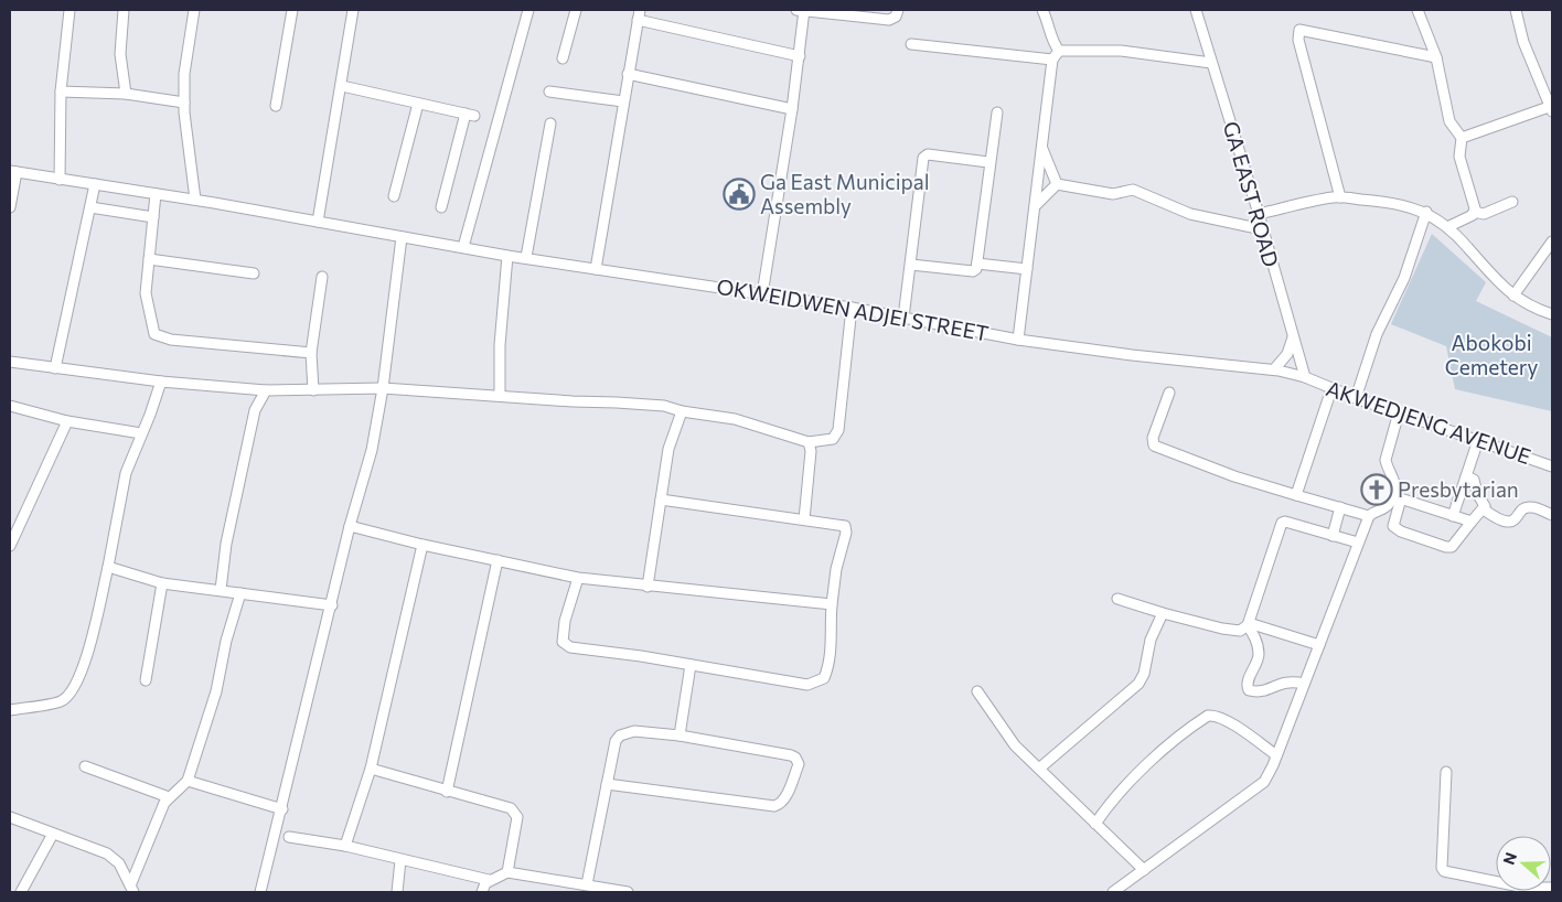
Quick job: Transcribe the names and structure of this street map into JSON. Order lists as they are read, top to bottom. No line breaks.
{"streets":{"street":["GA EAST ROAD","OKWEIDWEN ADJEI STREET","AKWEDJENG AVENUE"]},"crossings":[["GA EAST ROAD","OKWEIDWEN ADJEI STREET"],["GA EAST ROAD","AKWEDJENG AVENUE"],["OKWEIDWEN ADJEI STREET","AKWEDJENG AVENUE"]],"parks":["Abokobi Cemetery"],"places":{"public building":["Ga East Municipal Assembly"],"church":["Presbytarian"]},"north":"left"}
